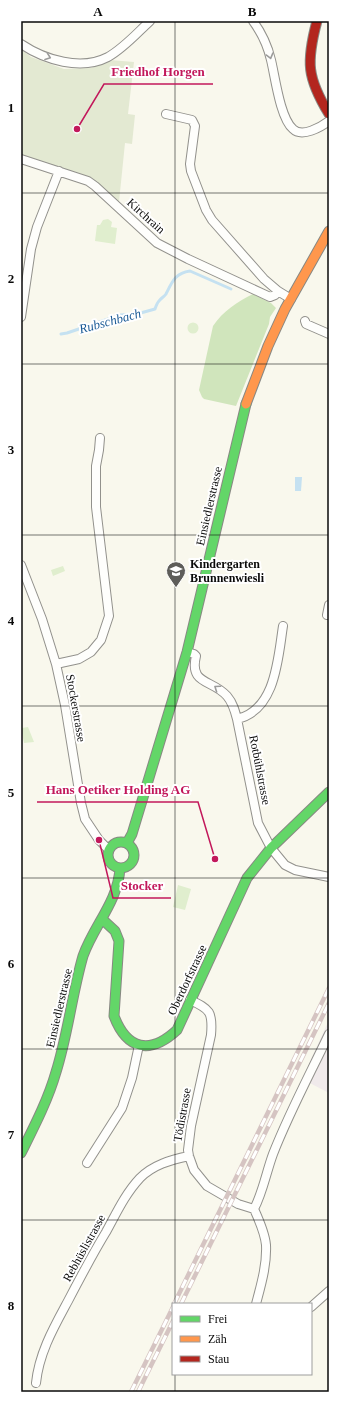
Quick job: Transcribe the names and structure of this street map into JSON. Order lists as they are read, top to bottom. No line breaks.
{"streets":{"main road":["Einsiedlerstrasse","Oberdorfstrasse"],"street":["Kirchrain","Stockerstrasse","Rotbühlstrasse","Tödistrasse","Rebhüslistrasse"]},"crossings":[["Einsiedlerstrasse","Stockerstrasse"],["Einsiedlerstrasse","Rotbühlstrasse"],["Rotbühlstrasse","Oberdorfstrasse"],["Oberdorfstrasse","Tödistrasse"],["Tödistrasse","Rebhüslistrasse"]],"water":["Rubschbach"],"places":{"other":["Friedhof Horgen","Stocker","Hans Oetiker Holding AG"],"school or university":["Kindergarten Brunnenwiesli"]},"legend":["Frei","Zäh","Stau"],"grid":{"columns":["A","B"],"rows":["1","2","3","4","5","6","7","8"]}}
